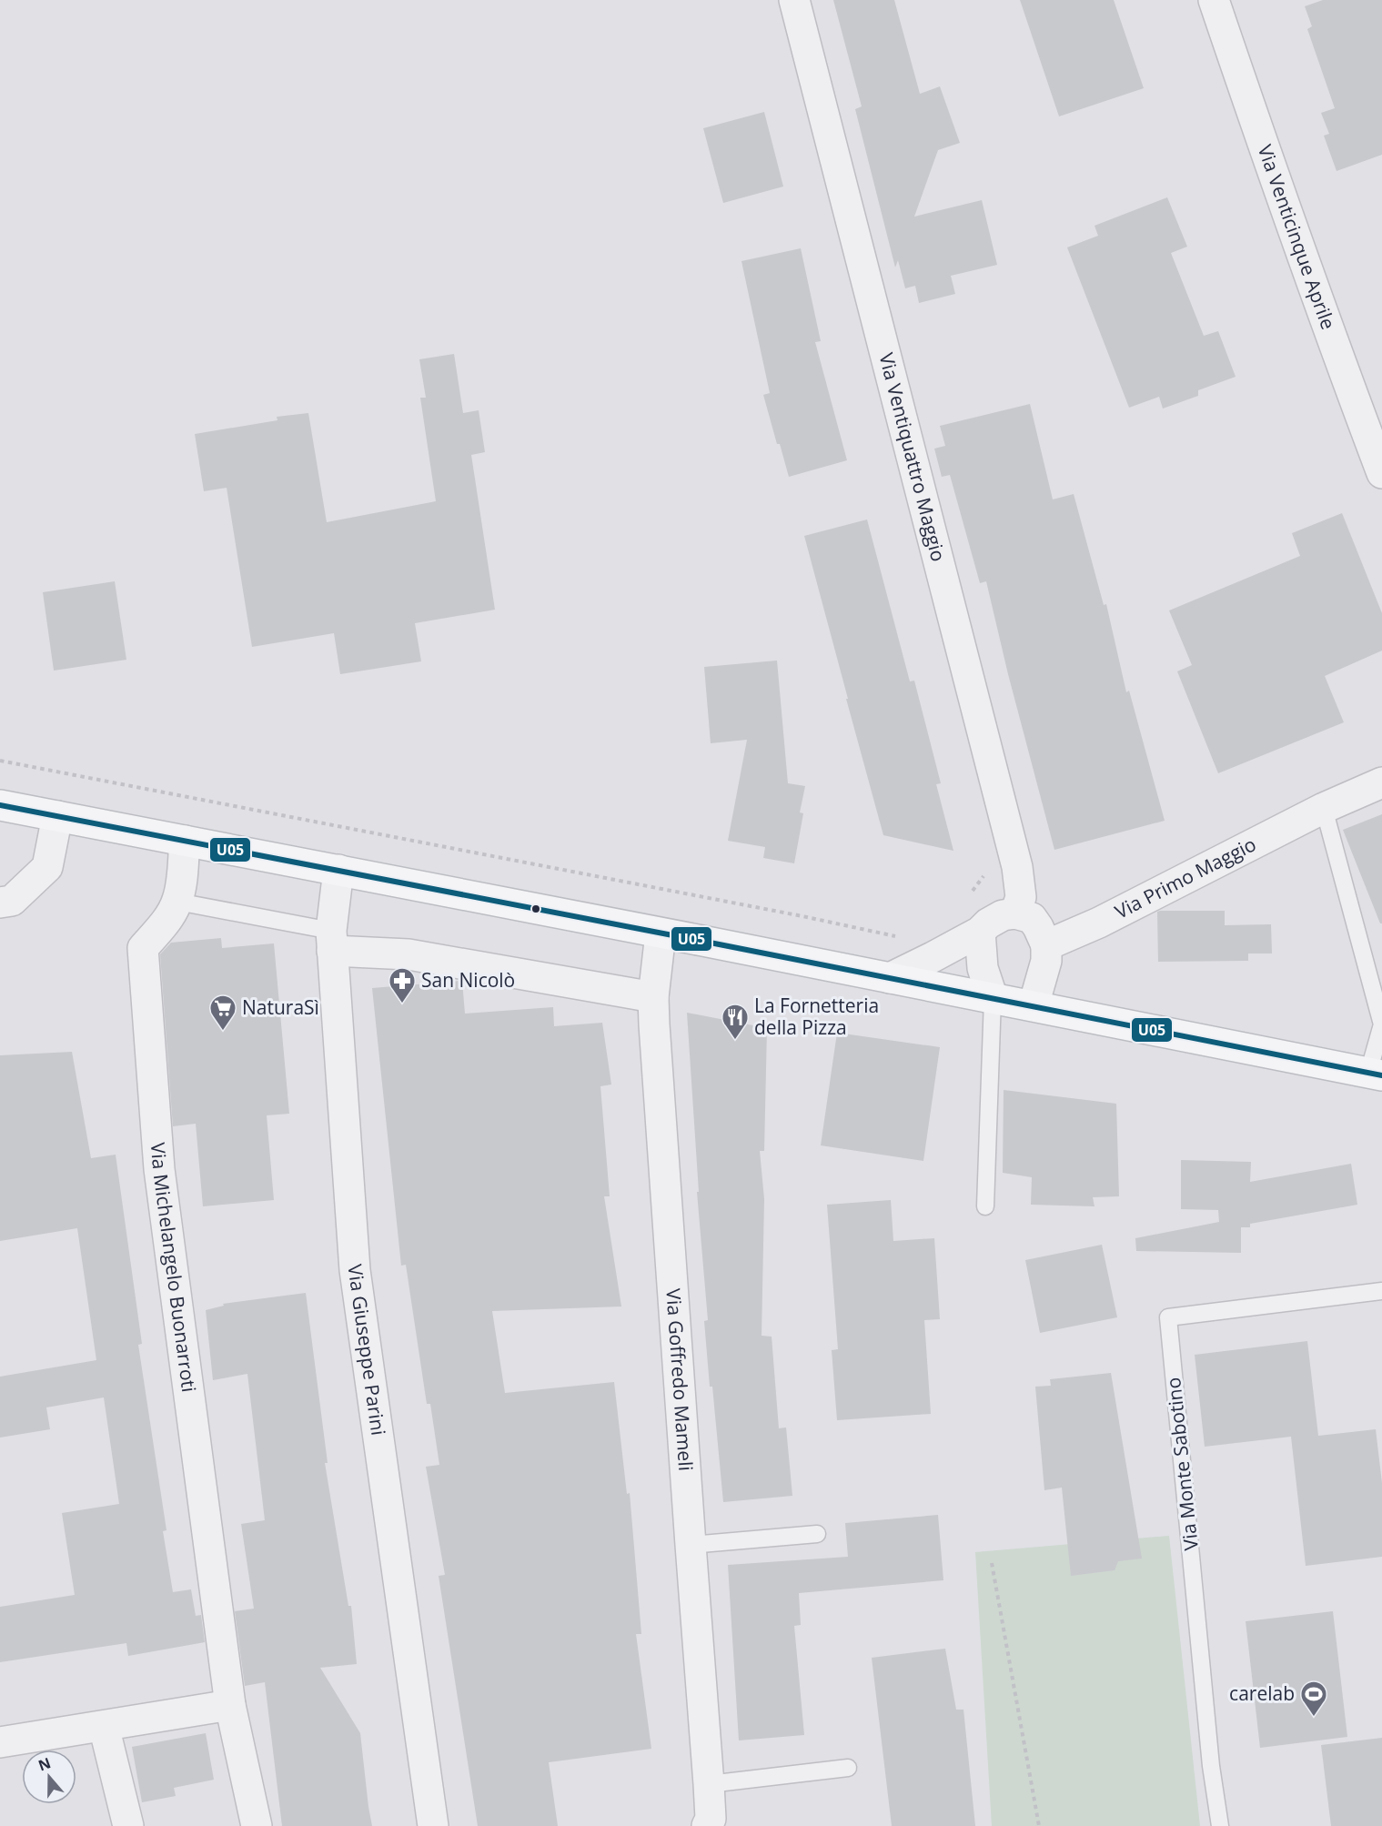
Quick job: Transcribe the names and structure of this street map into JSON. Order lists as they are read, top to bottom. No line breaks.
{"streets":{"street":["Via Venticinque Aprile","Via Ventiquattro Maggio","Via Primo Maggio","Via Michelangelo Buonarroti","Via Giuseppe Parini","Via Goffredo Mameli"],"lane":["Via Monte Sabotino"]},"crossings":[["Via Ventiquattro Maggio","Via Primo Maggio"]],"places":{"pharmacy":["San Nicolò"],"supermarket":["NaturaSì"],"restaurant":["La Fornetteria della Pizza"],"sports":["carelab"]},"lines":["transit line U05"],"north":"top"}
